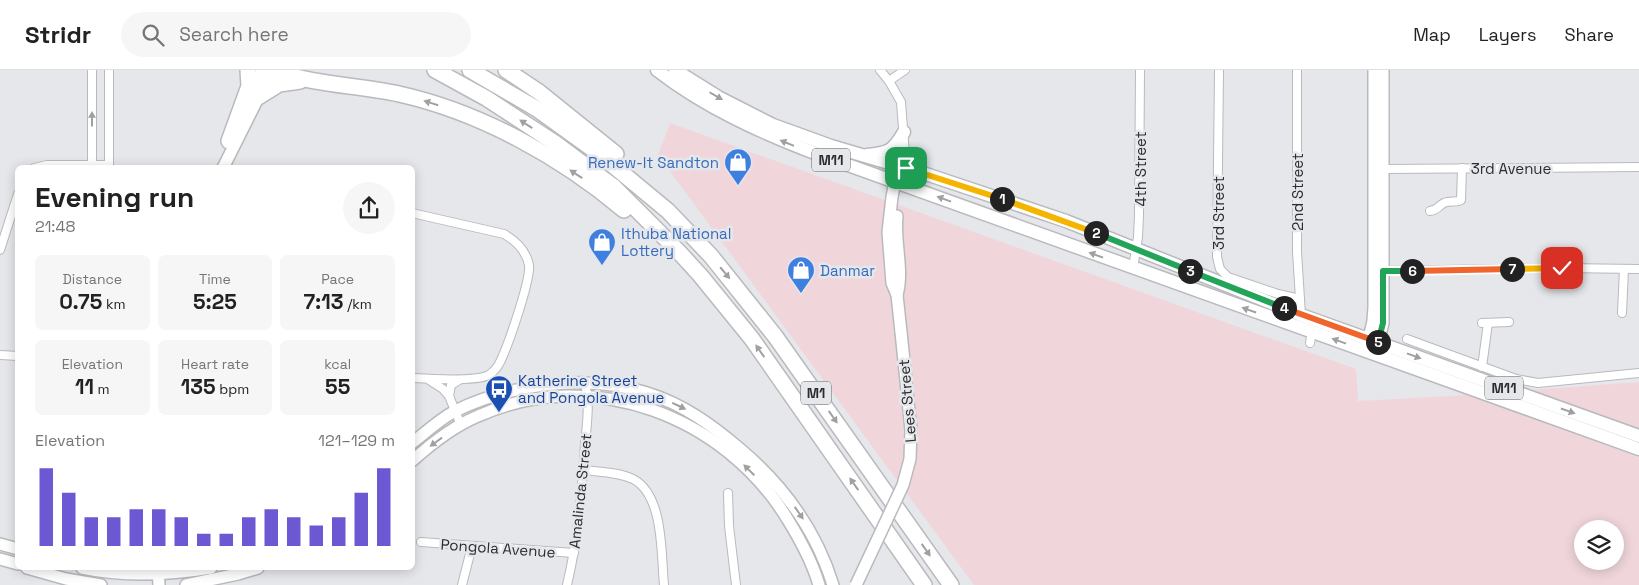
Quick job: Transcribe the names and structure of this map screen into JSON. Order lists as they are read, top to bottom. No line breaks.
{"streets":{"highway":["M1"],"main road":["M11","Lees Street"],"street":["3rd Avenue","4th Street","2nd Street","3rd Street","Amalinda Street","Pongola Avenue"]},"crossings":[["M11","4th Street"],["M11","2nd Street"],["M11","Lees Street"],["2nd Street","3rd Street"],["Amalinda Street","Pongola Avenue"]],"places":{"shop":["Renew-It Sandton","Ithuba National Lottery","Danmar"],"bus stop":["Katherine Street and Pongola Avenue"]},"page":{"header":"Stridr","search":"Search here","nav":["Map","Layers","Share"],"heading":["Evening run","21:48"],"pins":["1","2","7","3","6","4","5"],"stats":[["Distance","0.75 km"],["Time","5:25"],["Pace","7:13 /km"],["Elevation","11 m"],["Heart rate","135 bpm"],["kcal","55"]],"chart":["Elevation","121–129 m"]}}
